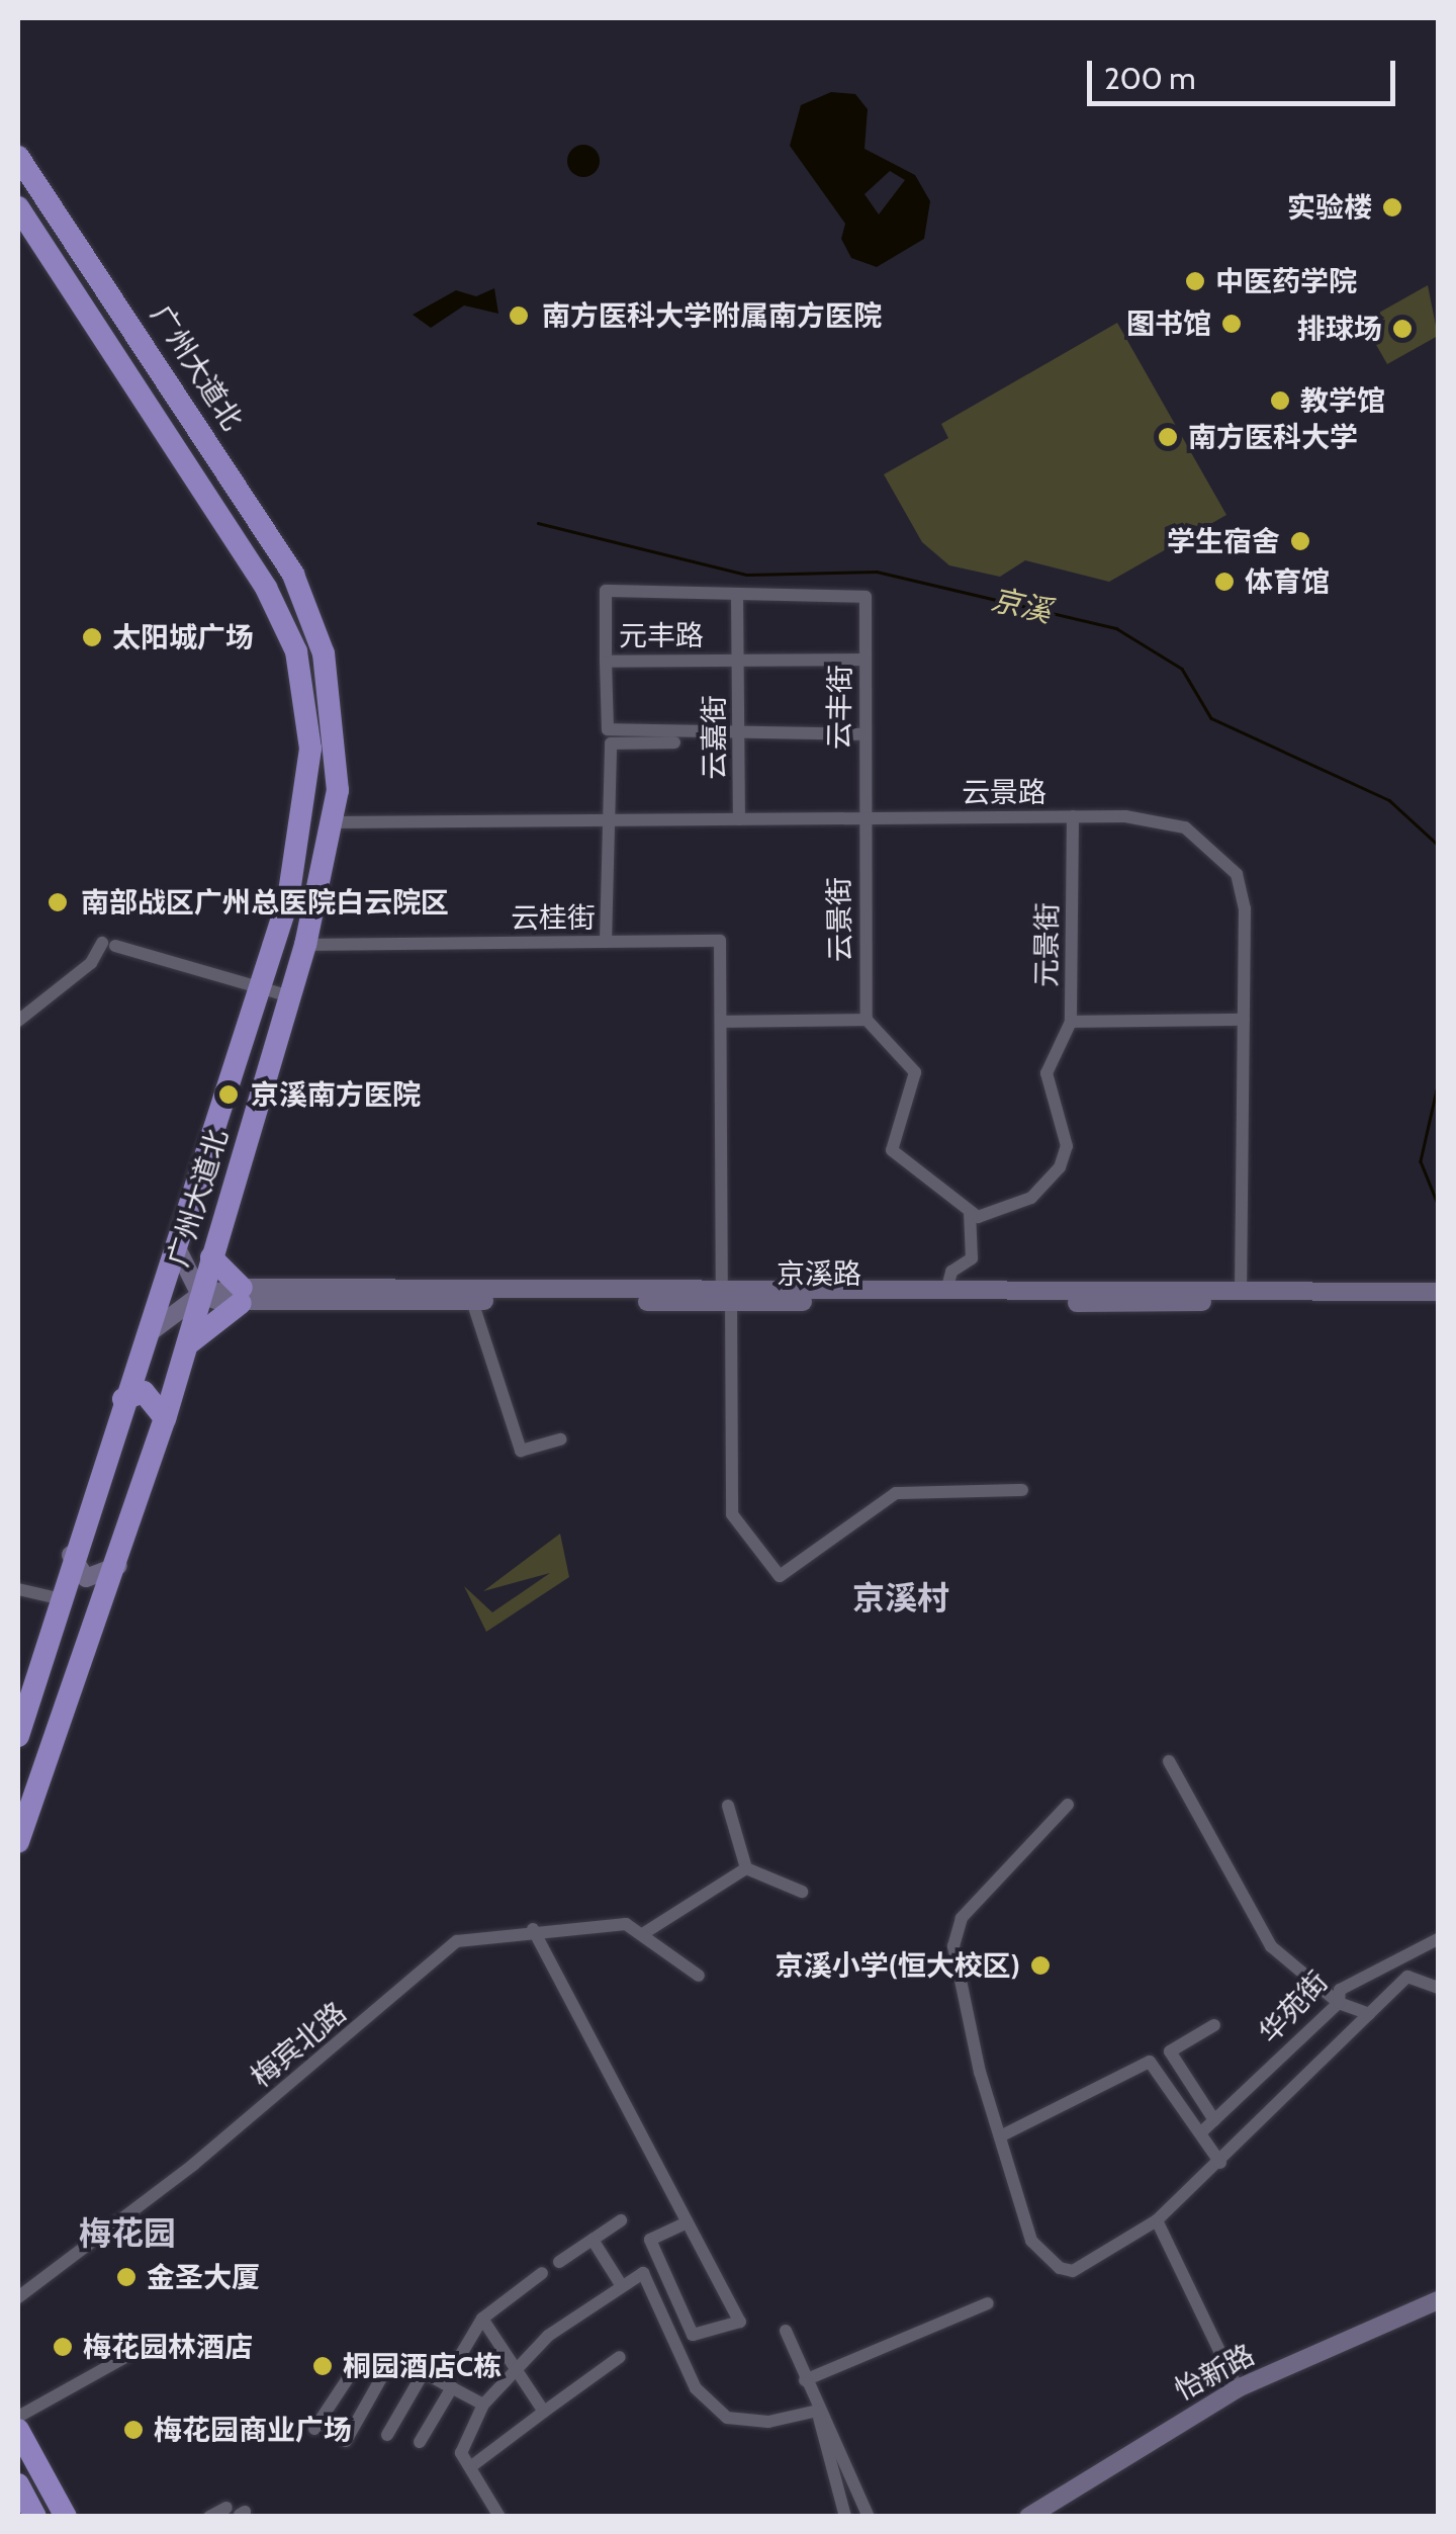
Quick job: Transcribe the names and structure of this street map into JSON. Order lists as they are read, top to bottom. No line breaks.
{"streets":{"highway":["广州大道北"],"main road":["京溪路","怡新路"],"street":["元丰路","云丰街","云嘉街","云景路","云桂街","云景街","元景街","华苑街","梅宾北路"]},"crossings":[["广州大道北","云景路"],["广州大道北","云桂街"],["广州大道北","京溪路"],["元丰路","云丰街"],["元丰路","云嘉街"],["云丰街","云景路"],["云丰街","云景街"],["云嘉街","云景路"],["云景路","云景街"],["云景路","元景街"],["云景路","京溪路"],["云桂街","京溪路"]],"districts":["京溪村","梅花园"],"water":["京溪"],"places":["实验楼","中医药学院","南方医科大学附属南方医院","图书馆","排球场","教学馆","南方医科大学","学生宿舍","体育馆","太阳城广场","南部战区广州总医院白云院区","京溪南方医院","京溪小学(恒大校区)","金圣大厦","梅花园林酒店","桐园酒店C栋","梅花园商业广场"],"scale_bar":"200 m"}
